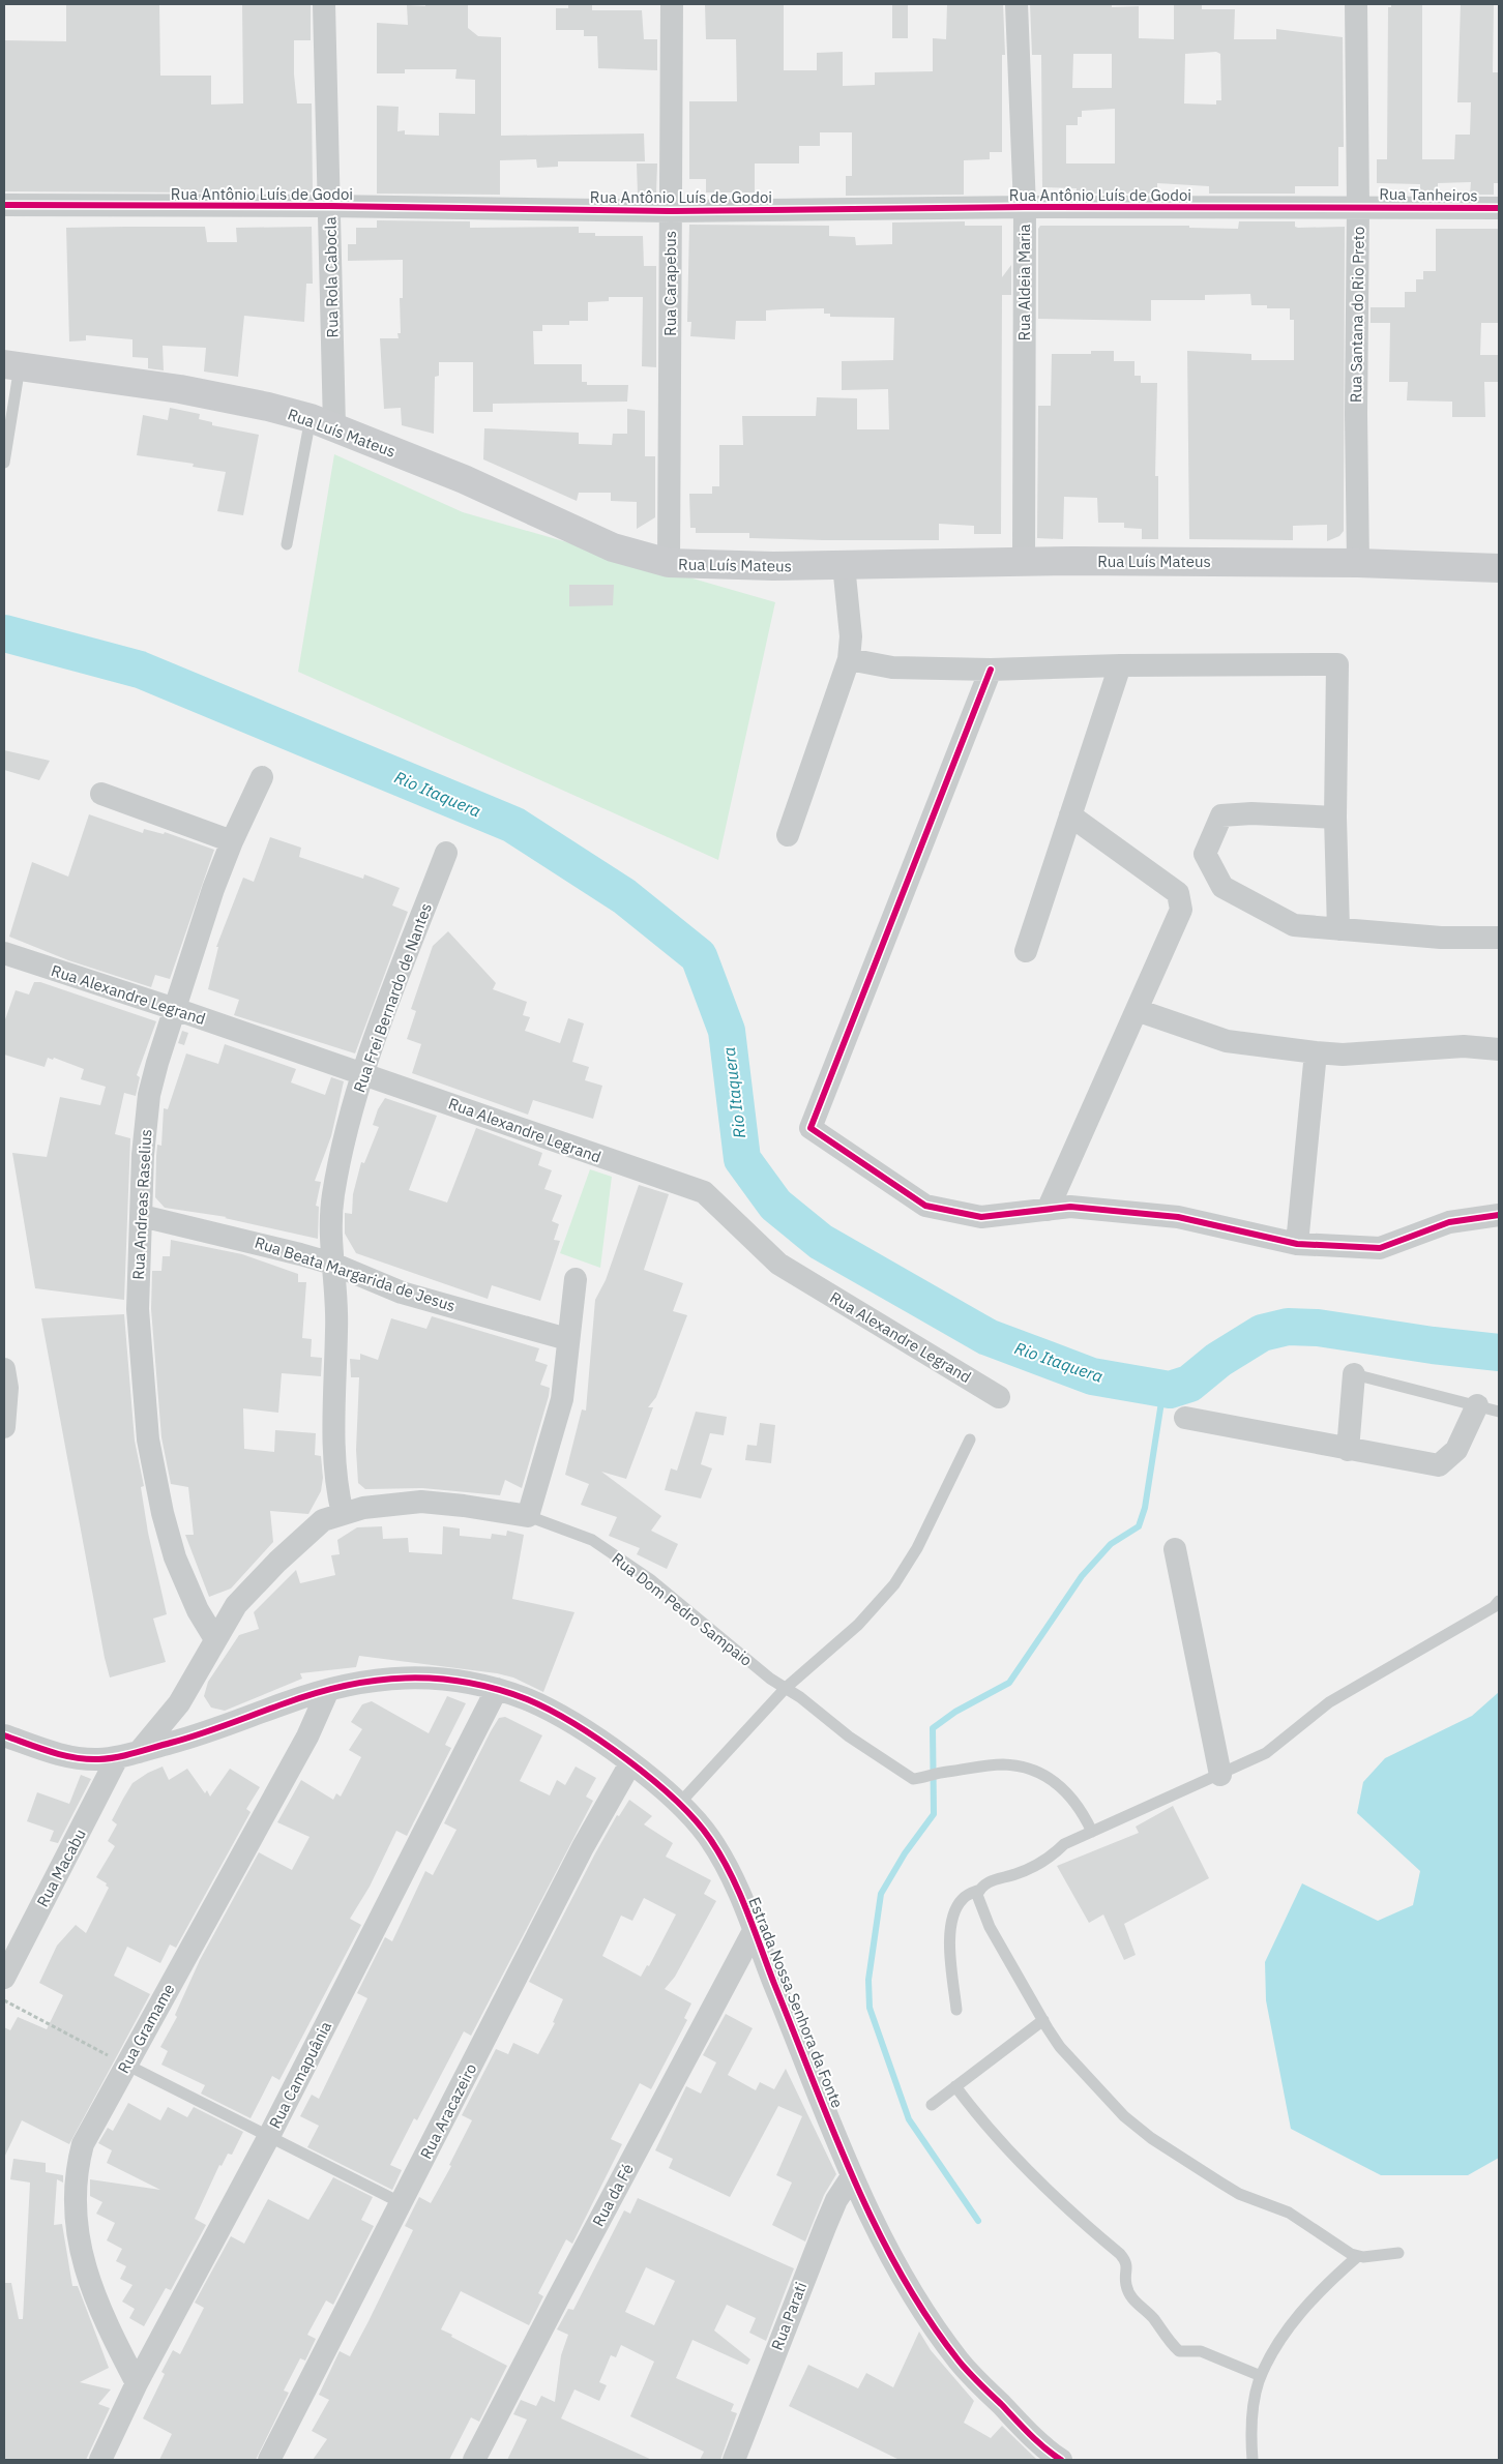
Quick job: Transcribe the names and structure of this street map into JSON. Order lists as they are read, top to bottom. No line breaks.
{"streets":{"main road":["Rua Luís Mateus"],"street":["Rua Antônio Luís de Godoi","Rua Tanheiros","Rua Rola Cabocla","Rua Aldeia Maria","Rua Carapebus","Rua Santana do Rio Preto","Rua Alexandre Legrand","Rua Frei Bernardo de Nantes","Rua Andreas Raselius","Rua Beata Margarida de Jesus","Rua Dom Pedro Sampaio","Rua Macabu","Estrada Nossa Senhora da Fonte","Rua Gramame","Rua Camapuânia","Rua Aracazeiro","Rua da Fé","Rua Parati"]},"crossings":[["Rua Antônio Luís de Godoi","Rua Tanheiros"],["Rua Antônio Luís de Godoi","Rua Rola Cabocla"],["Rua Antônio Luís de Godoi","Rua Aldeia Maria"],["Rua Antônio Luís de Godoi","Rua Carapebus"],["Rua Antônio Luís de Godoi","Rua Santana do Rio Preto"],["Rua Tanheiros","Rua Santana do Rio Preto"],["Rua Rola Cabocla","Rua Luís Mateus"],["Rua Aldeia Maria","Rua Luís Mateus"],["Rua Carapebus","Rua Luís Mateus"],["Rua Santana do Rio Preto","Rua Luís Mateus"],["Rua Alexandre Legrand","Rua Frei Bernardo de Nantes"],["Rua Alexandre Legrand","Rua Andreas Raselius"],["Rua Frei Bernardo de Nantes","Rua Beata Margarida de Jesus"],["Rua Frei Bernardo de Nantes","Rua Dom Pedro Sampaio"],["Rua Andreas Raselius","Rua Beata Margarida de Jesus"],["Rua Andreas Raselius","Rua Dom Pedro Sampaio"],["Rua Dom Pedro Sampaio","Rua Macabu"],["Rua Dom Pedro Sampaio","Estrada Nossa Senhora da Fonte"],["Rua Macabu","Estrada Nossa Senhora da Fonte"],["Estrada Nossa Senhora da Fonte","Rua Gramame"],["Estrada Nossa Senhora da Fonte","Rua Camapuânia"],["Estrada Nossa Senhora da Fonte","Rua Aracazeiro"],["Estrada Nossa Senhora da Fonte","Rua da Fé"],["Estrada Nossa Senhora da Fonte","Rua Parati"],["Rua Gramame","Rua Camapuânia"]],"water":["Rio Itaquera"]}
